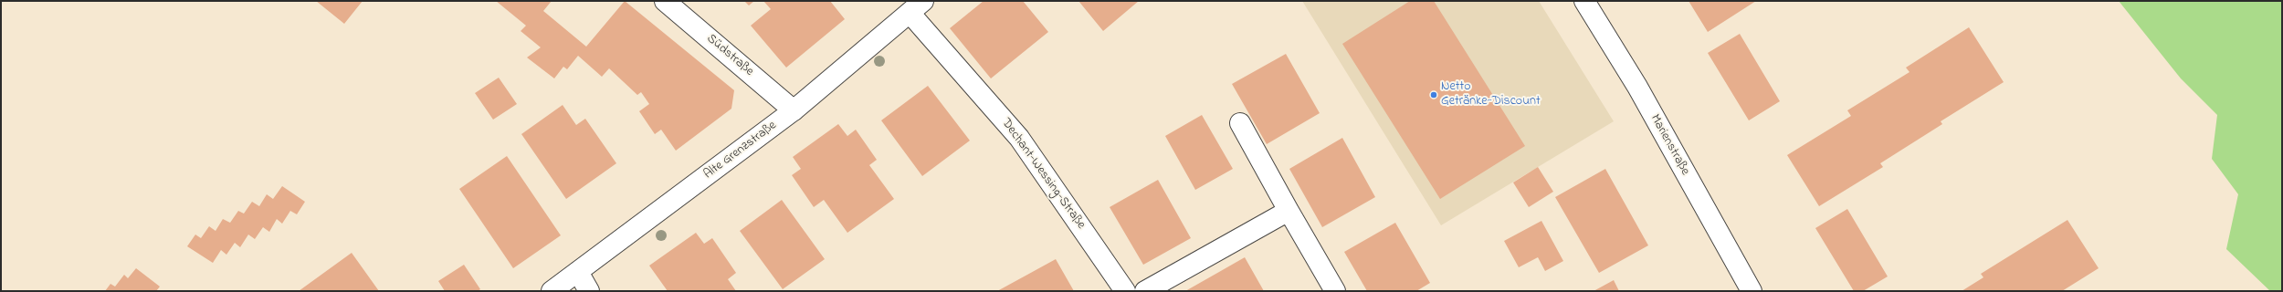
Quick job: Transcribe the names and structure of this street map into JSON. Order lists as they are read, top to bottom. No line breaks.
{"streets":{"street":["Südstraße","Marienstraße","Alte Grenzstraße","Dechant-Wessing-Straße"]},"crossings":[["Südstraße","Alte Grenzstraße"],["Alte Grenzstraße","Dechant-Wessing-Straße"]],"places":["Netto Getränke-Discount"]}
